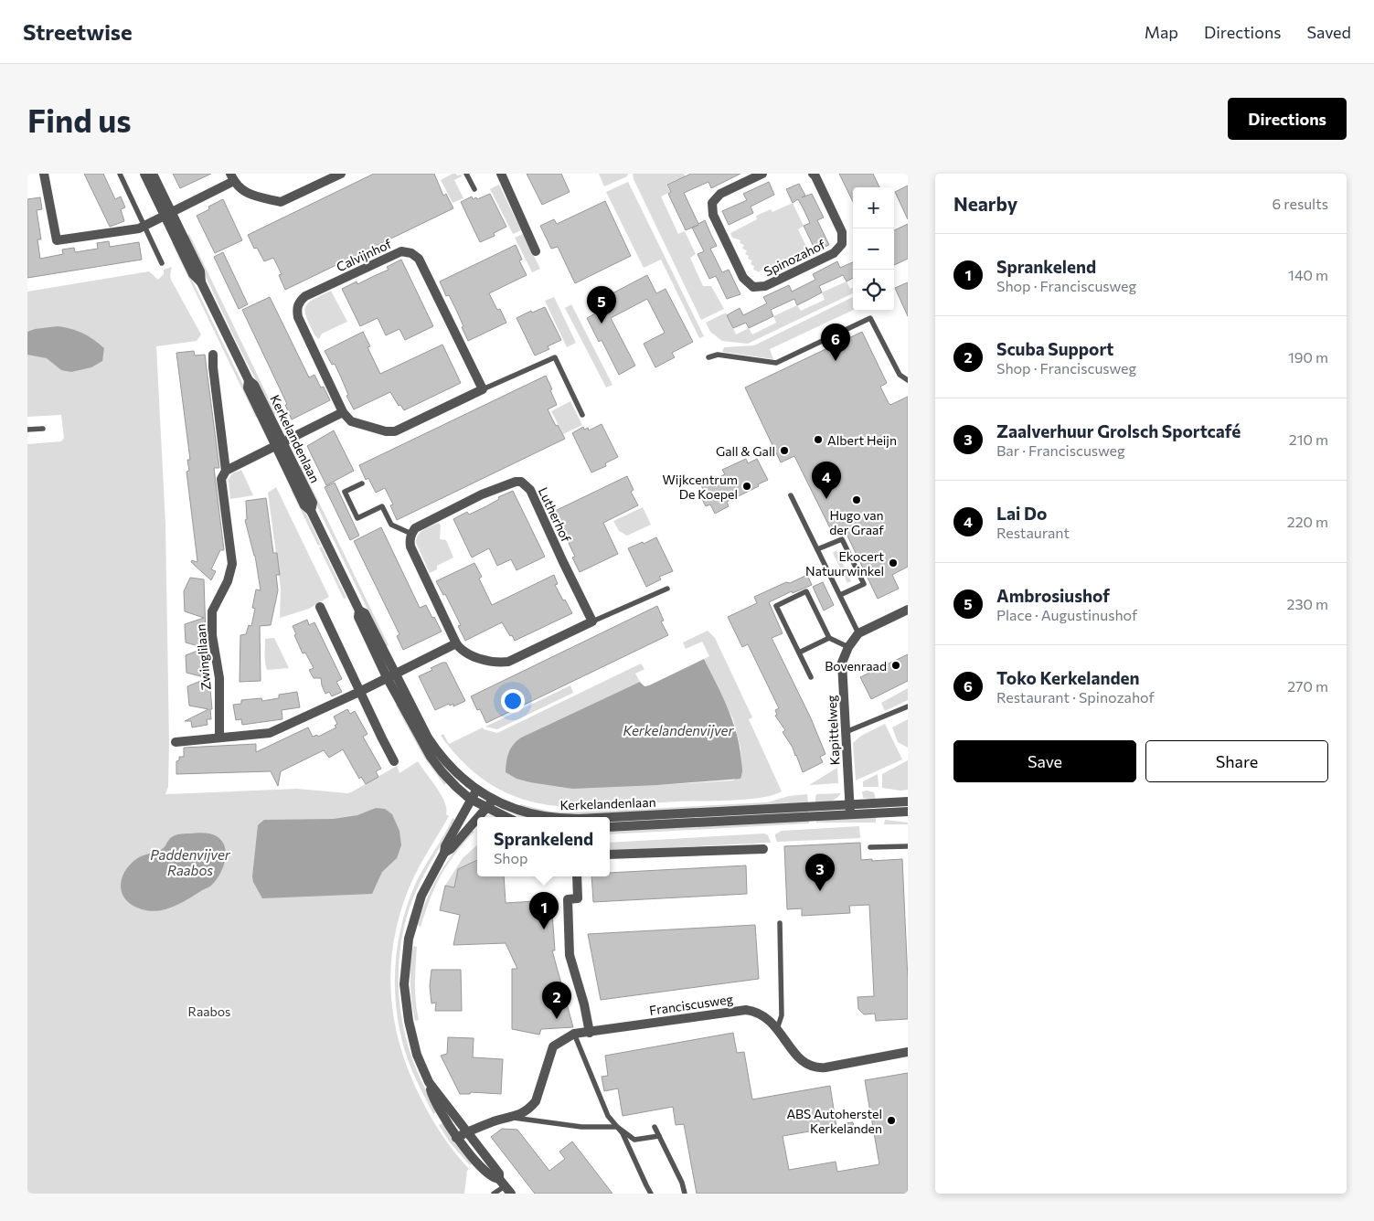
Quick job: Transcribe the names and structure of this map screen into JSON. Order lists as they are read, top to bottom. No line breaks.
{"streets":{"street":["Calvijnhof","Spinozahof","Kerkelandenlaan","Lutherhof","Zwinglilaan","Kapittelweg","Franciscusweg"]},"crossings":[["Kerkelandenlaan","Kapittelweg"]],"water":["Kerkelandenvijver","Paddenvijver Raabos"],"parks":["Raabos"],"places":["Albert Heijn","Gall & Gall","Wijkcentrum De Koepel","Hugo van der Graaf","Ekocert Natuurwinkel","Bovenraad","ABS Autoherstel Kerkelanden"],"page":{"header":"Streetwise","nav":["Map","Directions","Saved"],"buttons":["Directions",["Save","Share"]],"title":"Find us","heading":["Nearby","6 results"],"map_buttons":["+","−"],"list":[{"mark":"1","name":"Sprankelend","note":"Shop · Franciscusweg","value":"140 m"},{"mark":"2","name":"Scuba Support","note":"Shop · Franciscusweg","value":"190 m"},{"mark":"3","name":"Zaalverhuur Grolsch Sportcafé","note":"Bar · Franciscusweg","value":"210 m"},{"mark":"4","name":"Lai Do","note":"Restaurant","value":"220 m"},{"mark":"5","name":"Ambrosiushof","note":"Place · Augustinushof","value":"230 m"},{"mark":"6","name":"Toko Kerkelanden","note":"Restaurant · Spinozahof","value":"270 m"}],"pins":["5","6","4","3","1","2"],"popup":["Sprankelend","Shop"]}}
